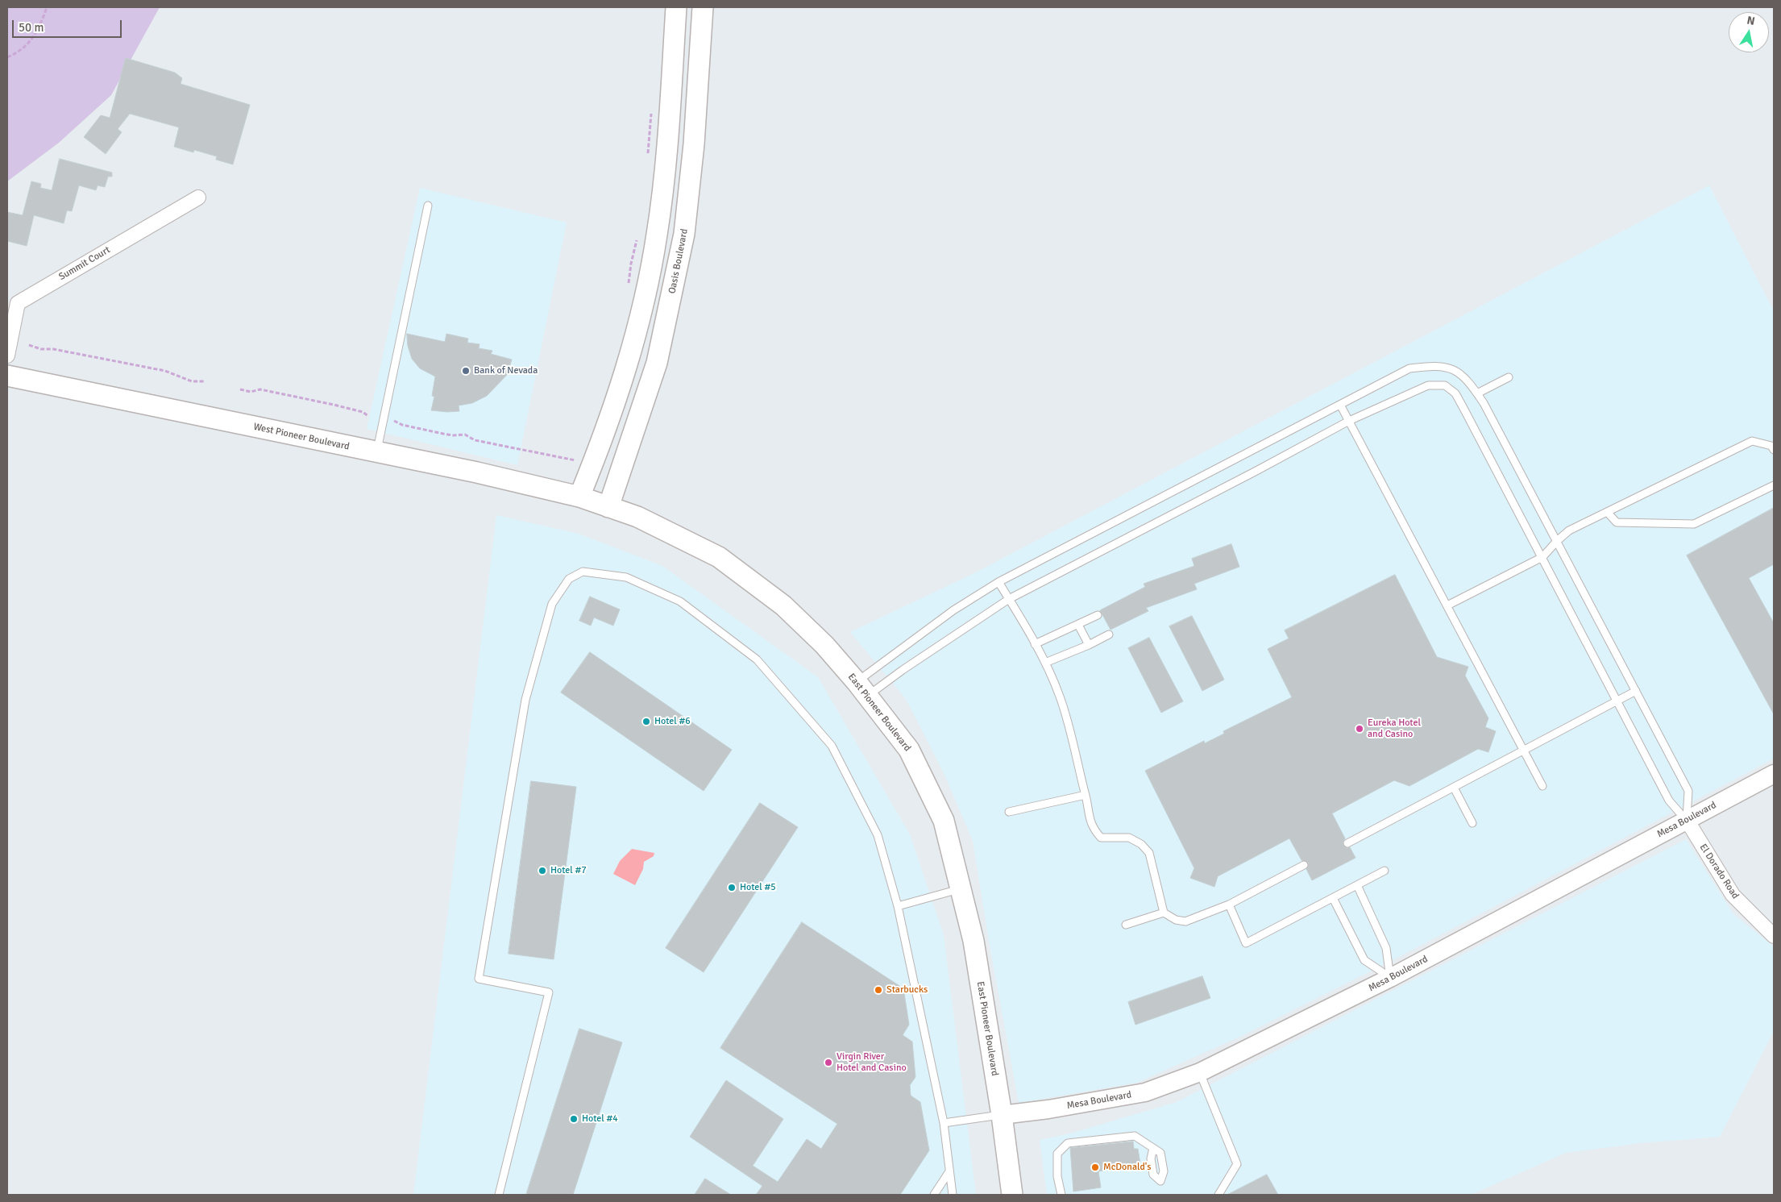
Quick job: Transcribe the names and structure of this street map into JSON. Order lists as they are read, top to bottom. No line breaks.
{"streets":{"main road":["Oasis Boulevard","West Pioneer Boulevard","East Pioneer Boulevard"],"street":["Summit Court","Mesa Boulevard","El Dorado Road"]},"crossings":[["Oasis Boulevard","West Pioneer Boulevard"],["Oasis Boulevard","East Pioneer Boulevard"],["West Pioneer Boulevard","East Pioneer Boulevard"],["East Pioneer Boulevard","Mesa Boulevard"],["Mesa Boulevard","El Dorado Road"]],"places":["Bank of Nevada","Hotel #6","Eureka Hotel and Casino","Hotel #7","Hotel #5","Starbucks","Virgin River Hotel and Casino","Hotel #4","McDonald's"],"scale_bar":"50 m","north":"top"}
